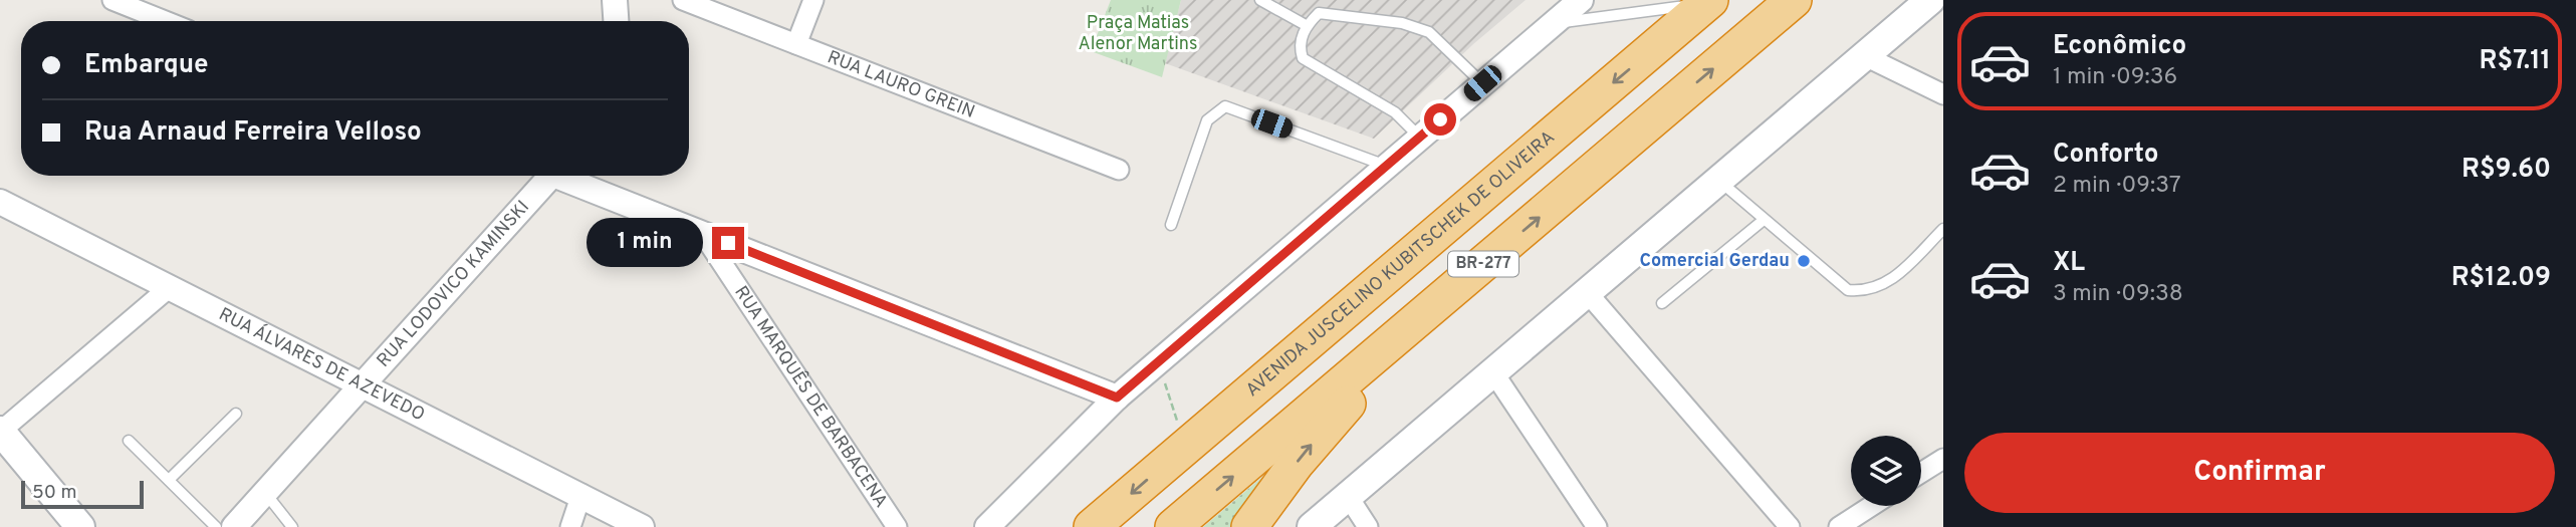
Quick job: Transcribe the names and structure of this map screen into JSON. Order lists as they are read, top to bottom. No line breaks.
{"streets":{"highway":["AVENIDA JUSCELINO KUBITSCHEK DE OLIVEIRA","BR-277"],"street":["RUA LAURO GREIN","RUA LODOVICO KAMINSKI","RUA ÁLVARES DE AZEVEDO","RUA MARQUÊS DE BARBACENA"]},"crossings":[["RUA LODOVICO KAMINSKI","RUA ÁLVARES DE AZEVEDO"]],"parks":["Praça Matias Alenor Martins"],"places":["Comercial Gerdau"],"scale_bar":"50 m","page":{"list":[{"name":"Econômico","note":"1 min · 09:36","value":"R$7.11"},{"name":"Conforto","note":"2 min · 09:37","value":"R$9.60"},{"name":"XL","note":"3 min · 09:38","value":"R$12.09"}],"banner":["Embarque","Rua Arnaud Ferreira Velloso"],"bubble":"1 min","buttons":"Confirmar","scale":"50 m"}}
